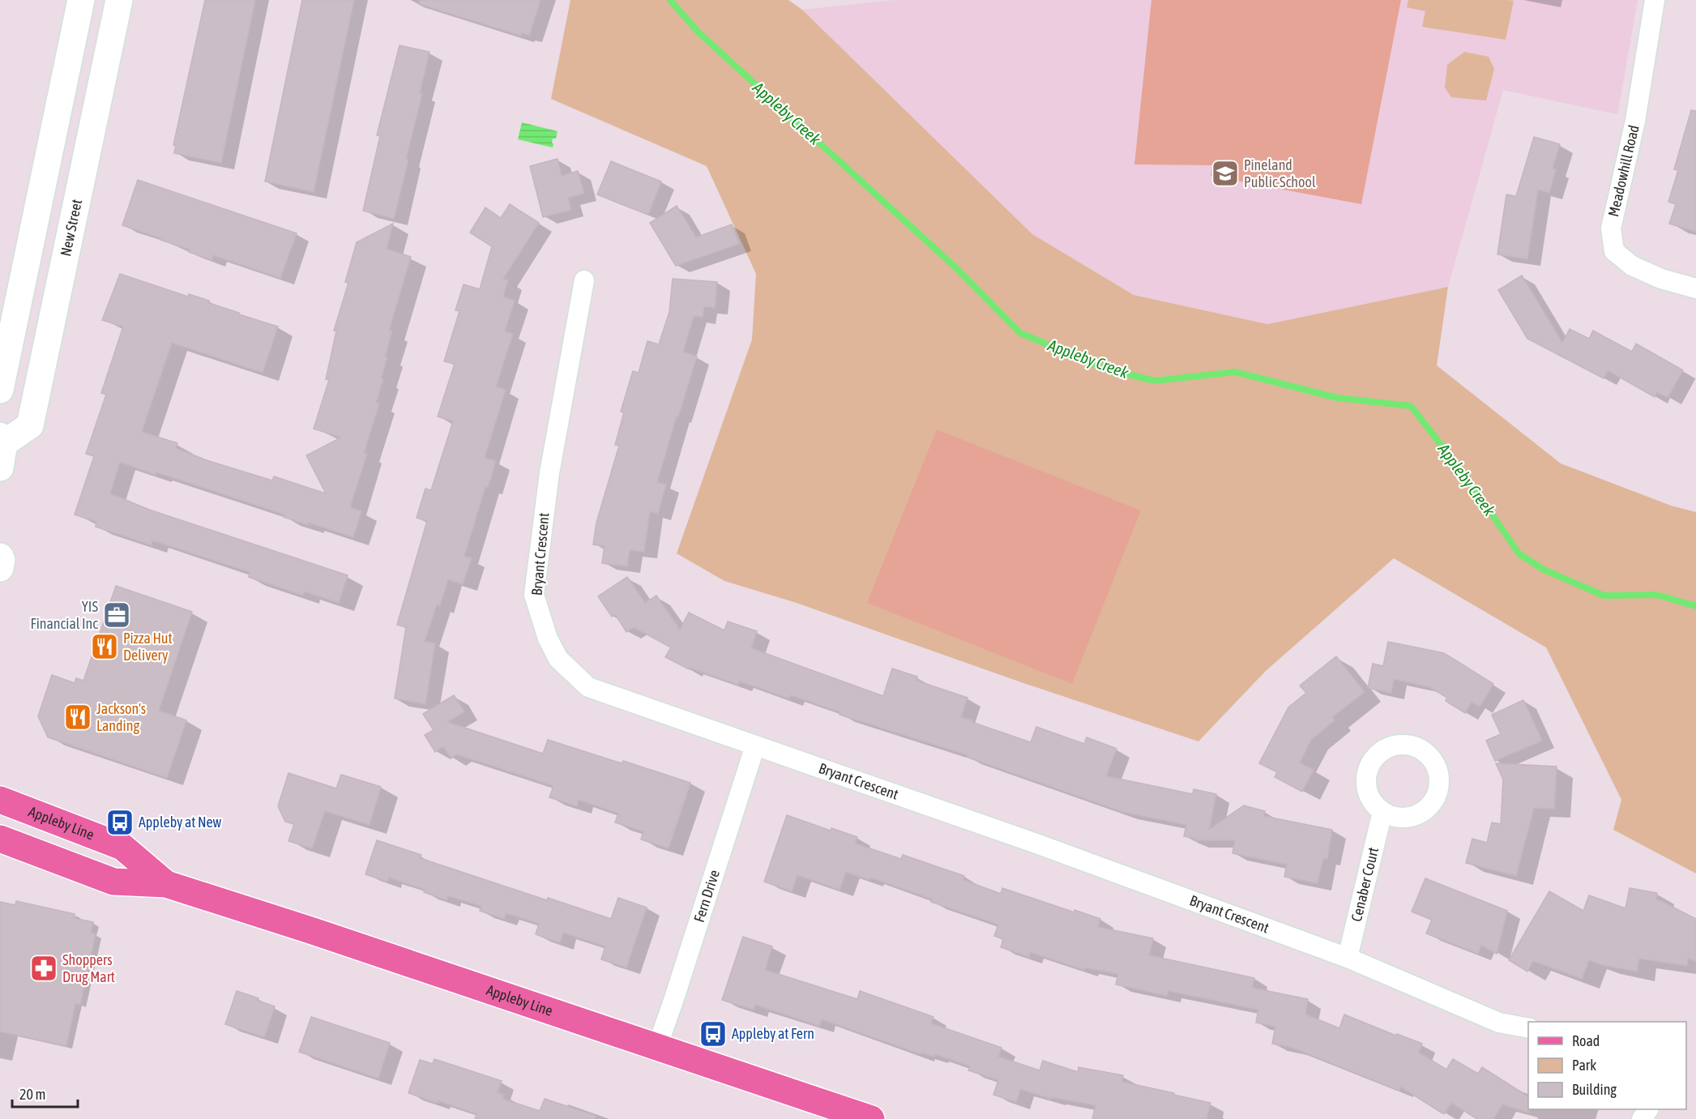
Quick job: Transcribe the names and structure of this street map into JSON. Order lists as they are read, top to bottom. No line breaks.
{"streets":{"main road":["New Street","Appleby Line"],"street":["Meadowhill Road","Bryant Crescent","Cenaber Court","Fern Drive"]},"crossings":[["Bryant Crescent","Cenaber Court"],["Bryant Crescent","Fern Drive"],["Appleby Line","Fern Drive"]],"water":["Appleby Creek"],"places":{"school or university":["Pineland Public School"],"office":["YIS Financial Inc"],"restaurant":["Pizza Hut Delivery","Jackson's Landing"],"bus stop":["Appleby at New","Appleby at Fern"],"pharmacy":["Shoppers Drug Mart"]},"legend":["Road","Park","Building"],"scale_bar":"20 m"}
